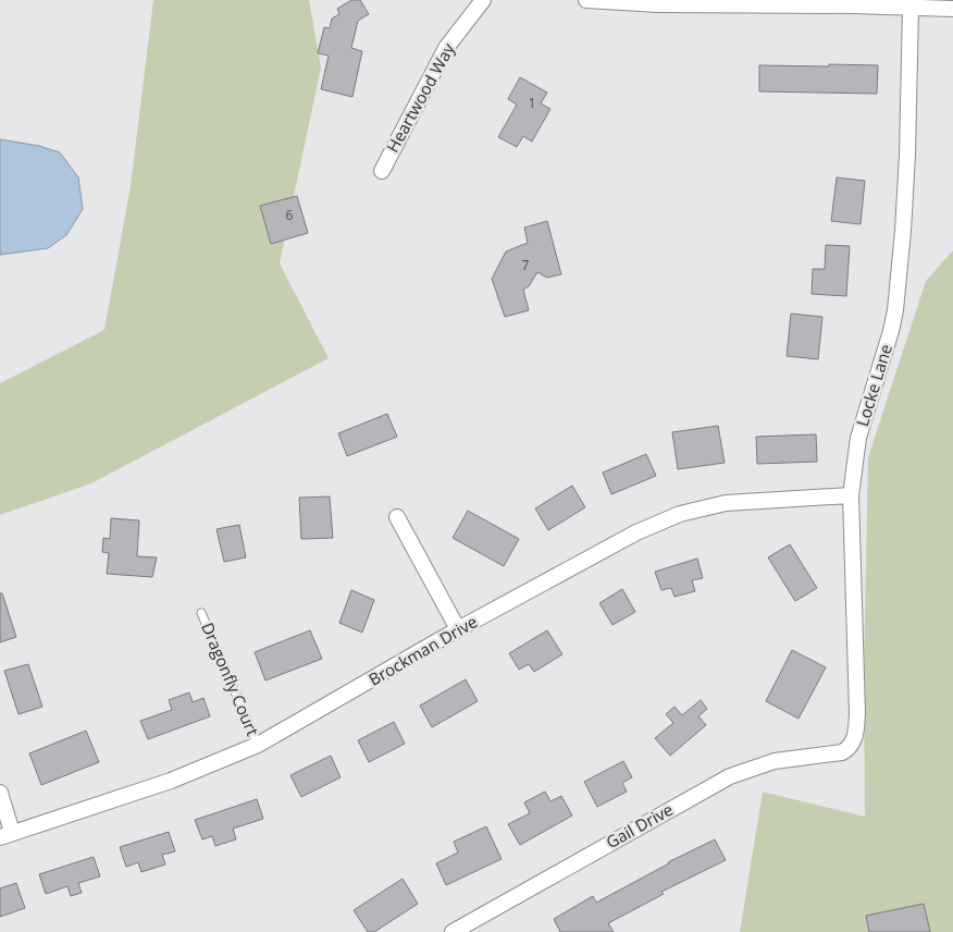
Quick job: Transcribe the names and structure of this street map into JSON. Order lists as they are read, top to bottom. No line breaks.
{"streets":{"street":["Heartwood Way","Locke Lane","Brockman Drive","Gail Drive"],"lane":["Dragonfly Court"]},"crossings":[["Locke Lane","Brockman Drive"],["Locke Lane","Gail Drive"],["Brockman Drive","Dragonfly Court"]],"house_numbers":["1","6","7"]}
